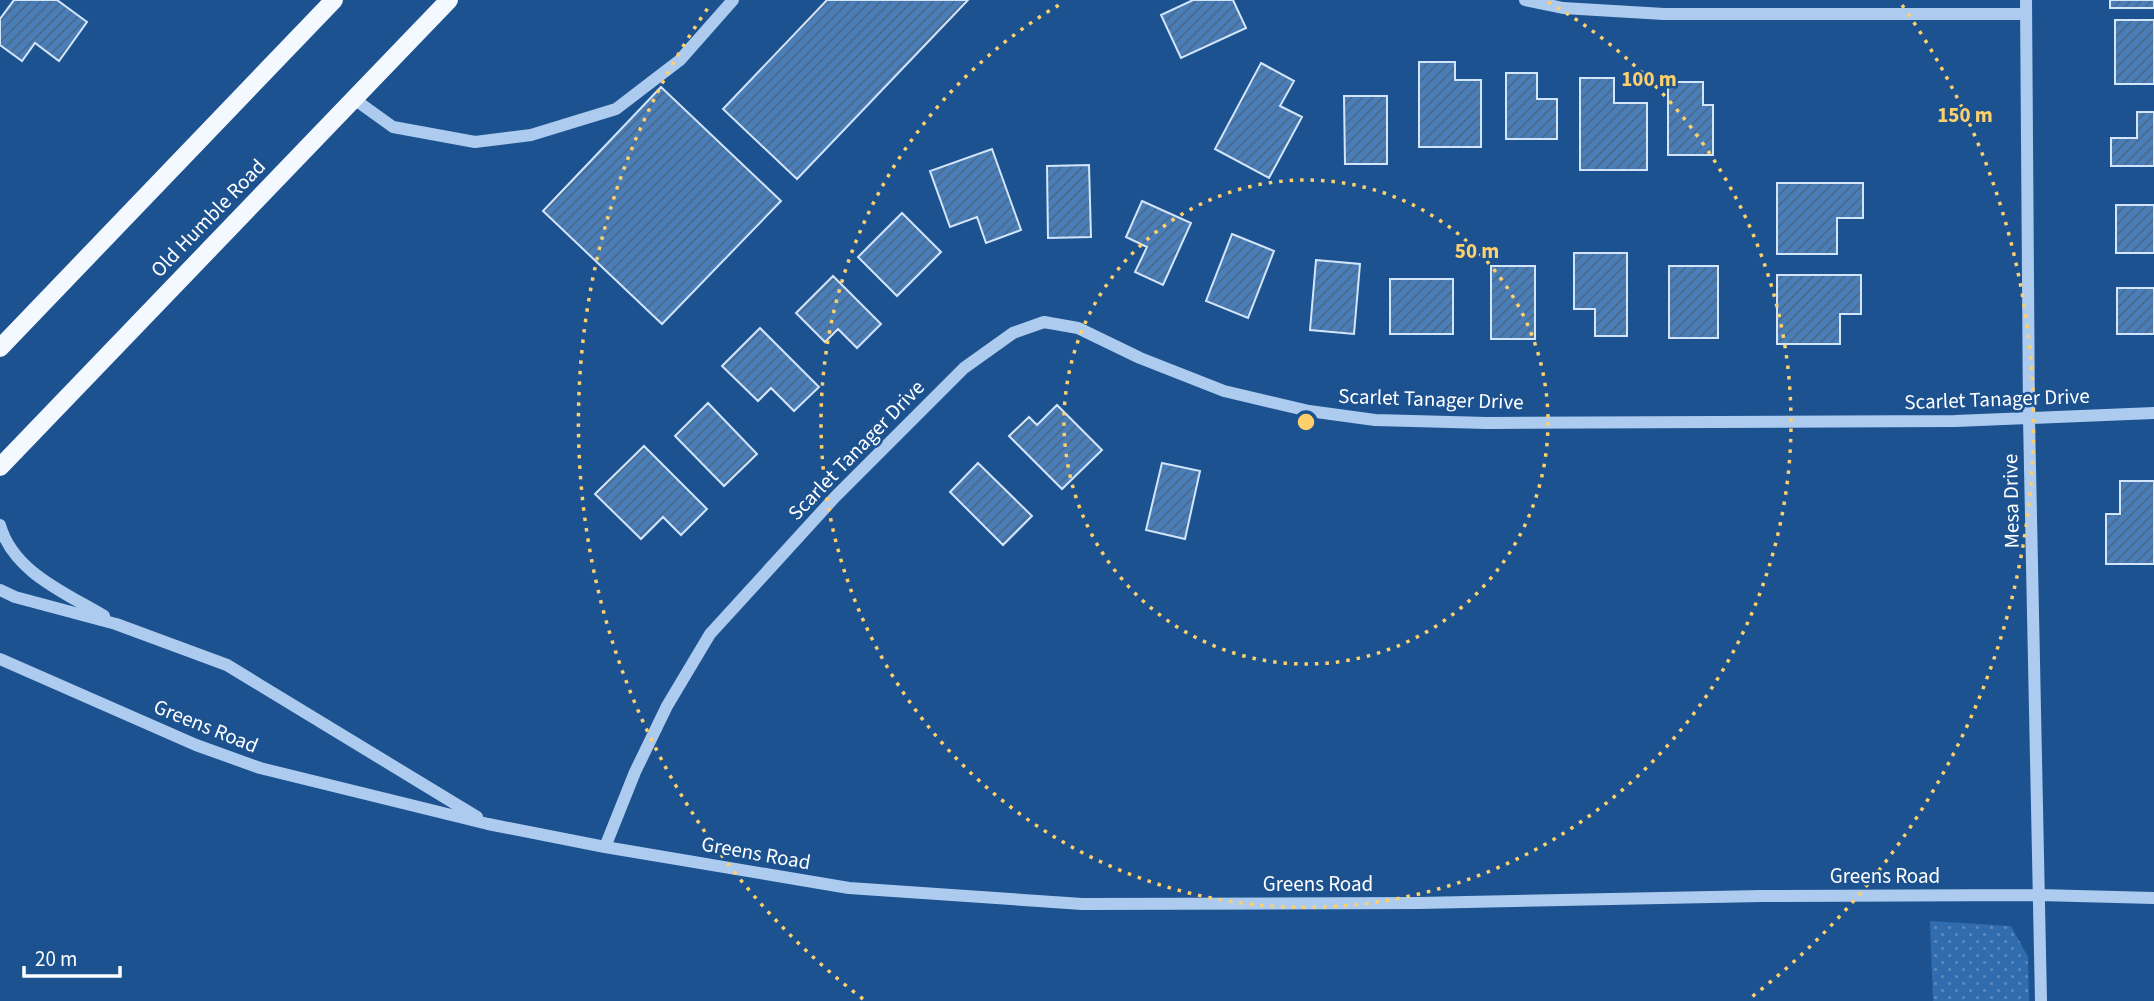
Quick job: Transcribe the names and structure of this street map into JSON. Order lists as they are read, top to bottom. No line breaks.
{"streets":{"main road":["Old Humble Road"],"street":["Scarlet Tanager Drive","Mesa Drive","Greens Road"]},"crossings":[["Scarlet Tanager Drive","Mesa Drive"],["Scarlet Tanager Drive","Greens Road"],["Mesa Drive","Greens Road"]],"scale_bar":"20 m","rings":["100 m","150 m","50 m"]}
